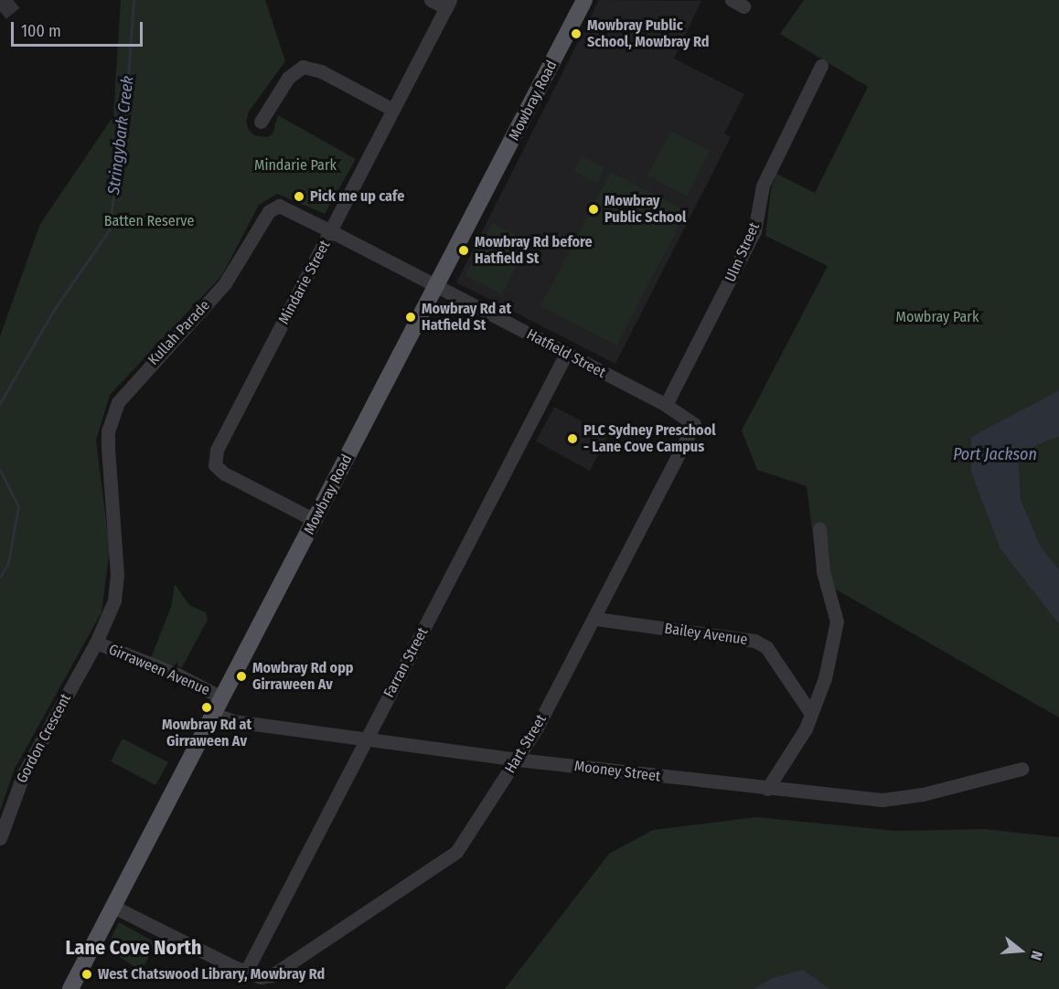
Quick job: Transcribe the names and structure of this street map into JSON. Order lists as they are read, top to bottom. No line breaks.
{"streets":{"main road":["Mowbray Road"],"street":["Ulm Street","Mindarie Street","Kullah Parade","Hatfield Street","Bailey Avenue","Farran Street","Girraween Avenue","Gordon Crescent","Hart Street","Mooney Street"]},"crossings":[["Mowbray Road","Mindarie Street"],["Mowbray Road","Kullah Parade"],["Mowbray Road","Hatfield Street"],["Mowbray Road","Girraween Avenue"],["Mowbray Road","Mooney Street"],["Ulm Street","Hatfield Street"],["Mindarie Street","Kullah Parade"],["Kullah Parade","Hatfield Street"],["Kullah Parade","Girraween Avenue"],["Kullah Parade","Gordon Crescent"],["Hatfield Street","Farran Street"],["Hatfield Street","Hart Street"],["Bailey Avenue","Hart Street"],["Farran Street","Mooney Street"],["Girraween Avenue","Gordon Crescent"],["Hart Street","Mooney Street"]],"districts":["Lane Cove North"],"water":["Stringybark Creek","Port Jackson"],"parks":["Mindarie Park","Batten Reserve","Mowbray Park"],"places":["Mowbray Public School, Mowbray Rd","Pick me up cafe","Mowbray Public School","Mowbray Rd before Hatfield St","Mowbray Rd at Hatfield St","PLC Sydney Preschool - Lane Cove Campus","Mowbray Rd opp Girraween Av","Mowbray Rd at Girraween Av","West Chatswood Library, Mowbray Rd"],"scale_bar":"100 m","north":"right"}
